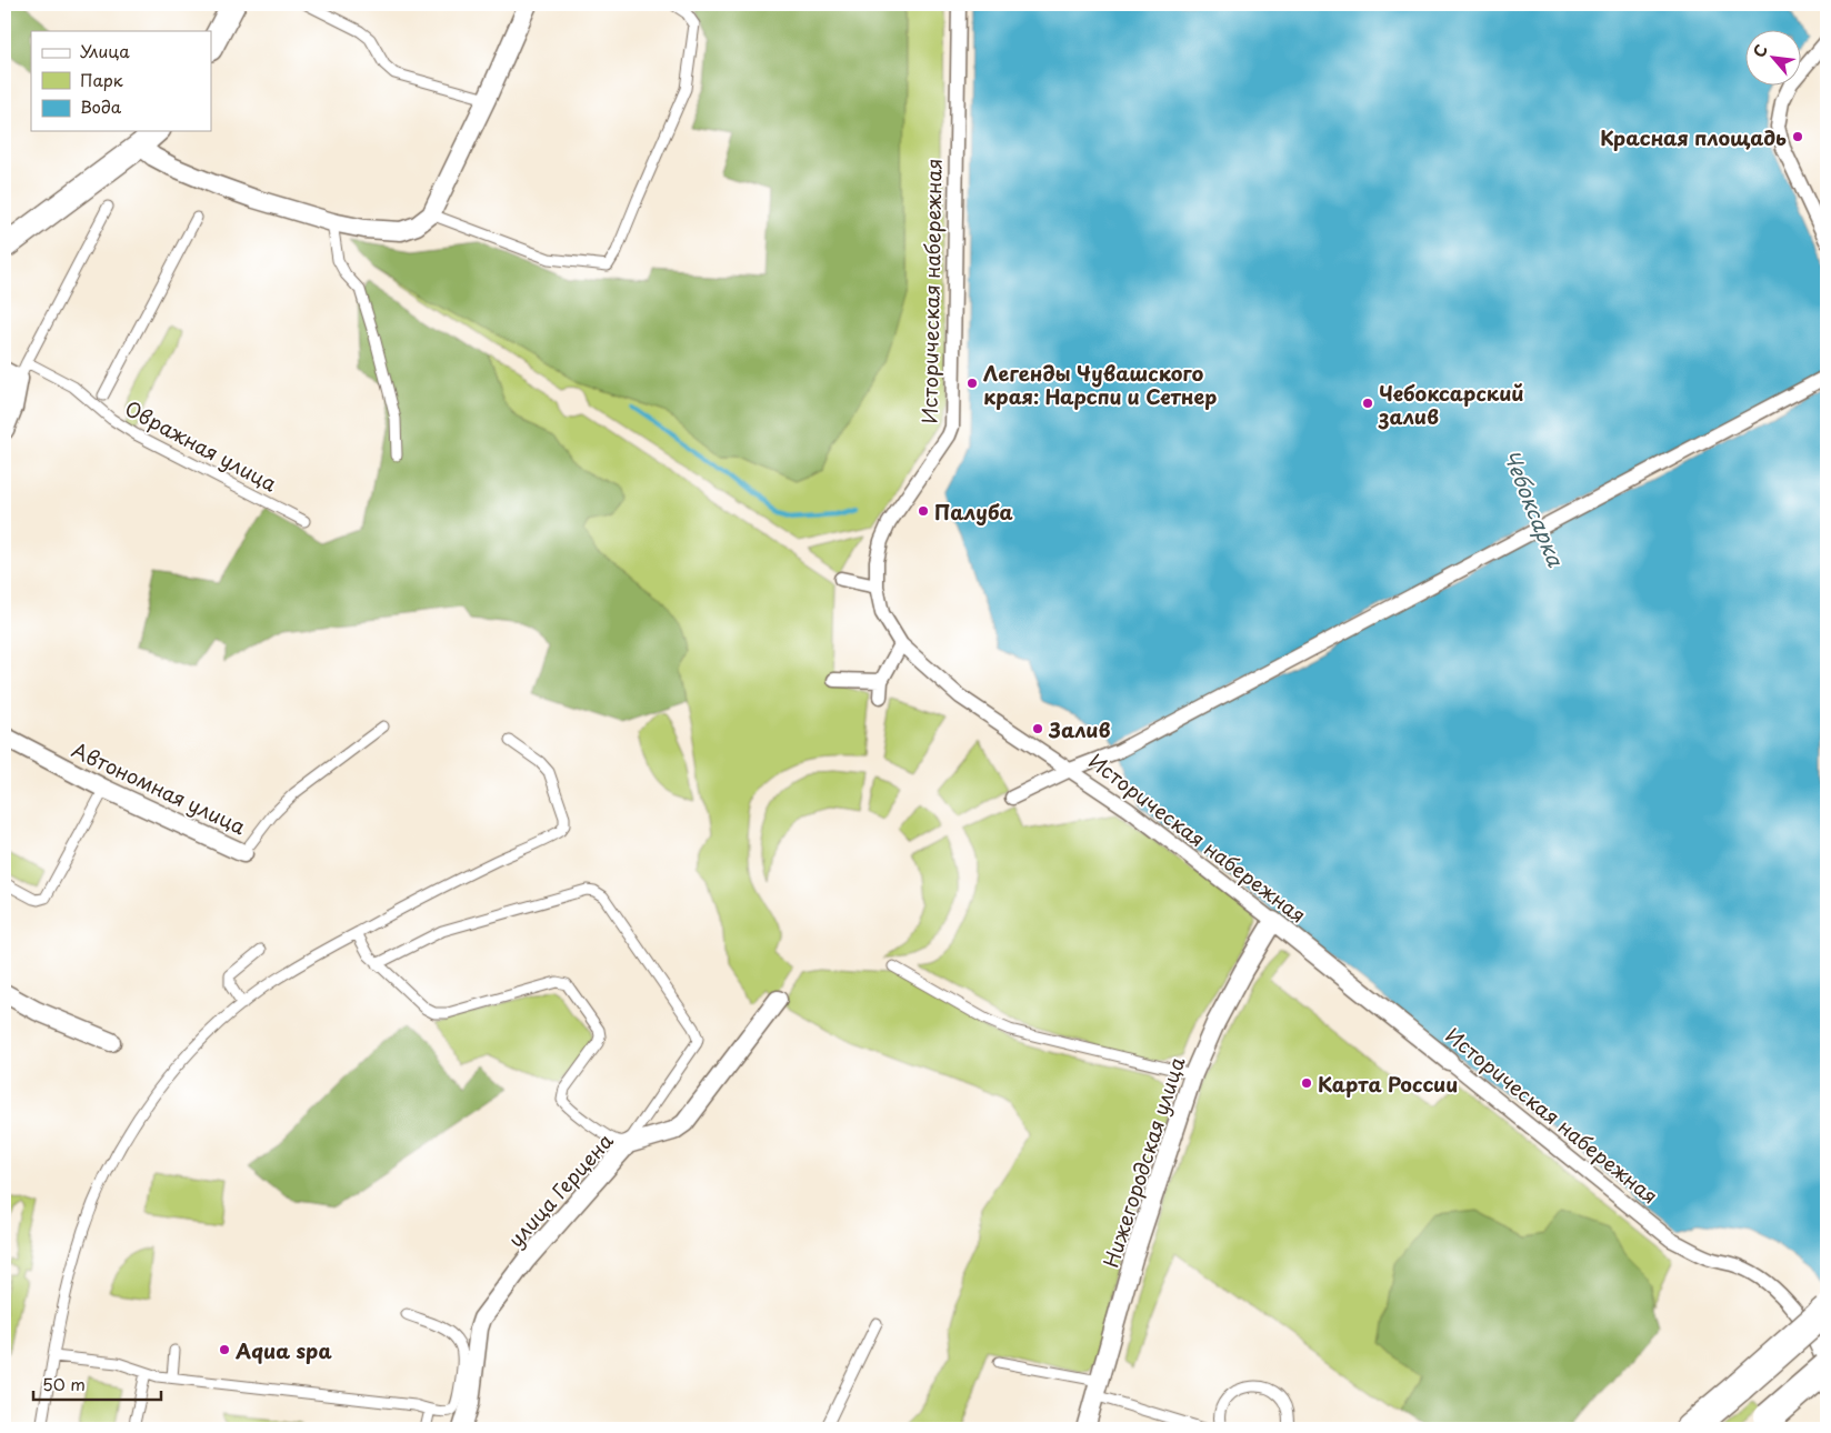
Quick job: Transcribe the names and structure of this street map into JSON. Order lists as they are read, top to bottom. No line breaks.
{"streets":{"street":["Историческая набережная","Автономная улица","Нижегородская улица","улица Герцена"],"lane":["Овражная улица"]},"crossings":[["Историческая набережная","Нижегородская улица"]],"water":["Чебоксарка"],"places":["Красная площадь","Легенды Чувашского края: Нарспи и Сетнер","Чебоксарский залив","Палуба","Залив","Карта России","Aqua spa"],"legend":["Улица","Парк","Вода"],"scale_bar":"50 m","north":"top left"}
